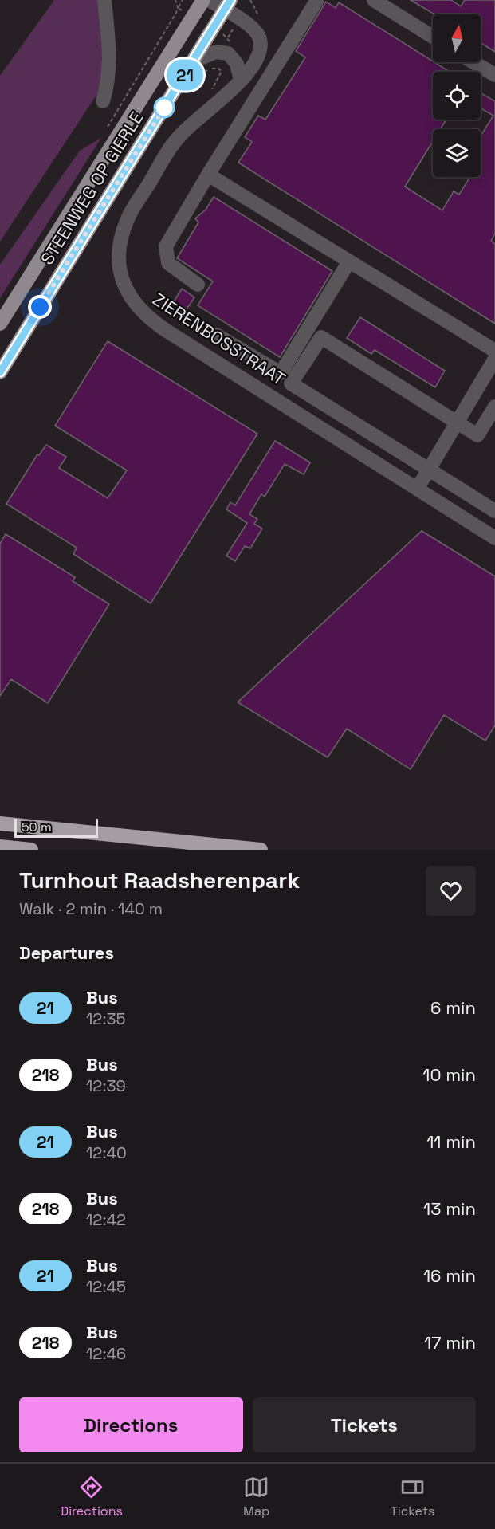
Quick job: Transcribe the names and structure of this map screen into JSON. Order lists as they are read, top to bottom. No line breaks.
{"streets":{"main road":["STEENWEG OP GIERLE"],"street":["ZIERENBOSSTRAAT"]},"crossings":[["STEENWEG OP GIERLE","ZIERENBOSSTRAAT"]],"lines":["bus line 21"],"scale_bar":"50 m","north":"top","page":{"on_map":"21","scale":"50 m","heading":[["Turnhout Raadsherenpark","Walk · 2 min · 140 m"],"Departures"],"list":[{"mark":"21","name":"Bus","note":"12:35","value":"6 min"},{"mark":"218","name":"Bus","note":"12:39","value":"10 min"},{"mark":"21","name":"Bus","note":"12:40","value":"11 min"},{"mark":"218","name":"Bus","note":"12:42","value":"13 min"},{"mark":"21","name":"Bus","note":"12:45","value":"16 min"},{"mark":"218","name":"Bus","note":"12:46","value":"17 min"}],"buttons":["Directions","Tickets"],"tabs":["Directions","Map","Tickets"]}}
